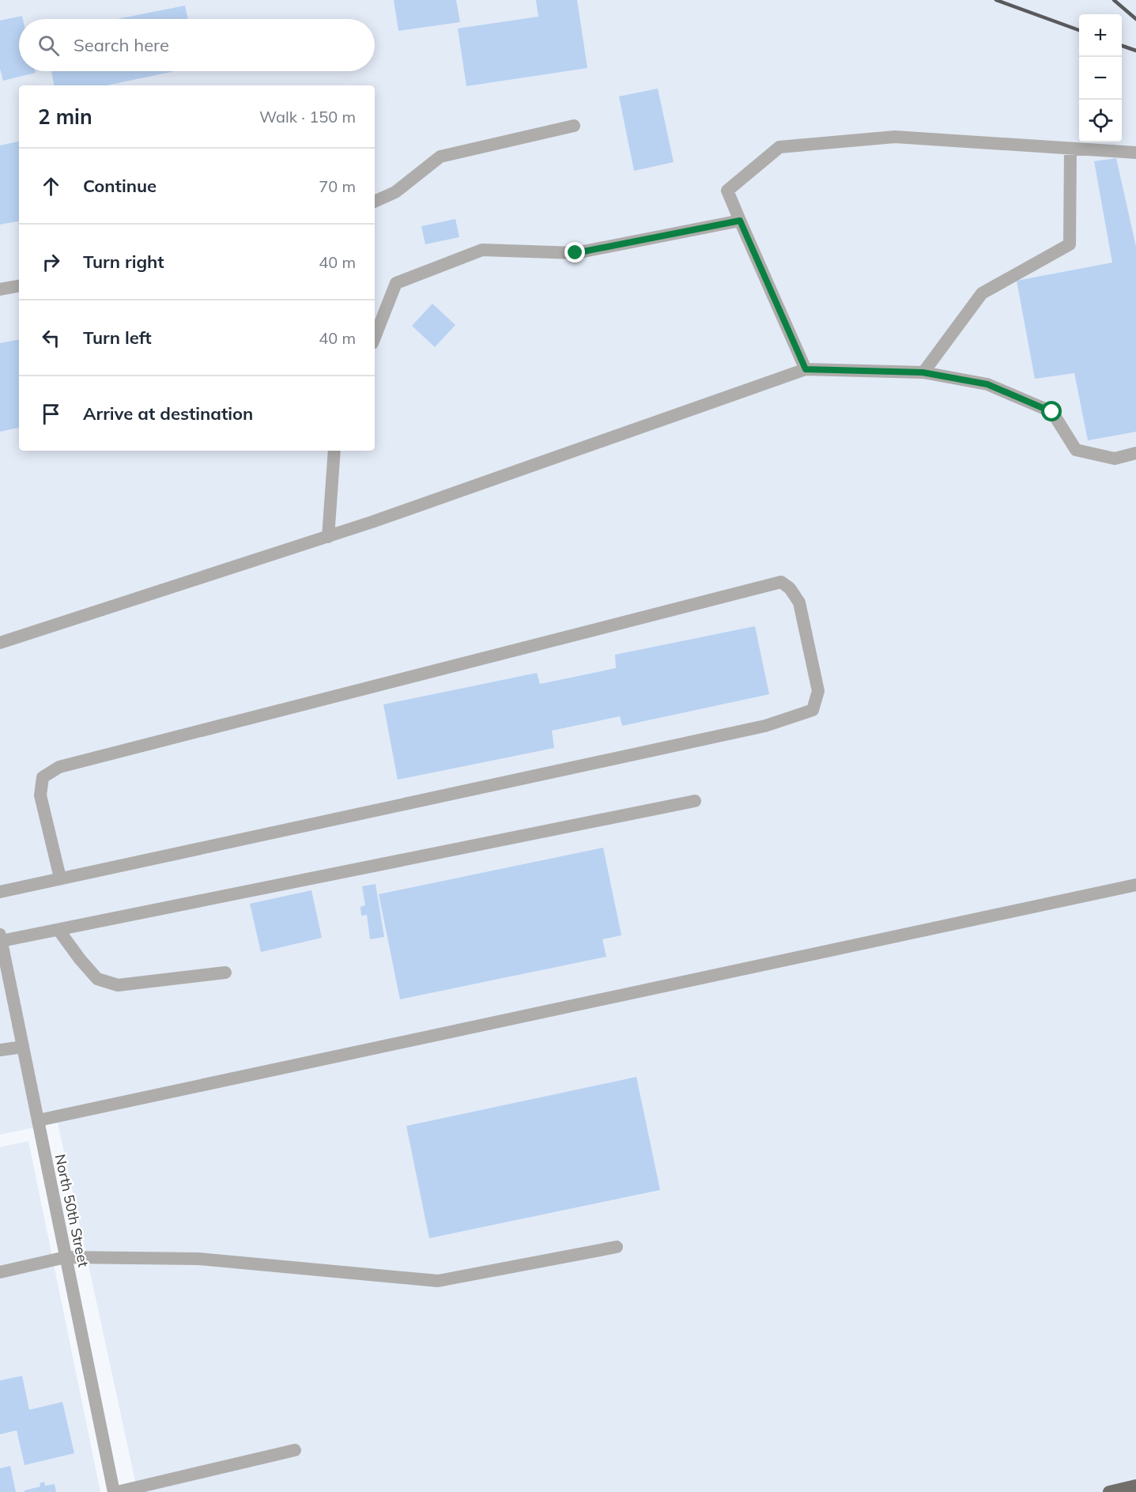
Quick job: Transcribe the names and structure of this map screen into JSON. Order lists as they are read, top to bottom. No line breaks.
{"streets":{"street":["North 50th Street"]},"page":{"map_buttons":["+","−"],"search":"Search here","heading":["2 min","Walk · 150 m"],"list":[["Continue","70 m"],["Turn right","40 m"],["Turn left","40 m"],"Arrive at destination"]}}
